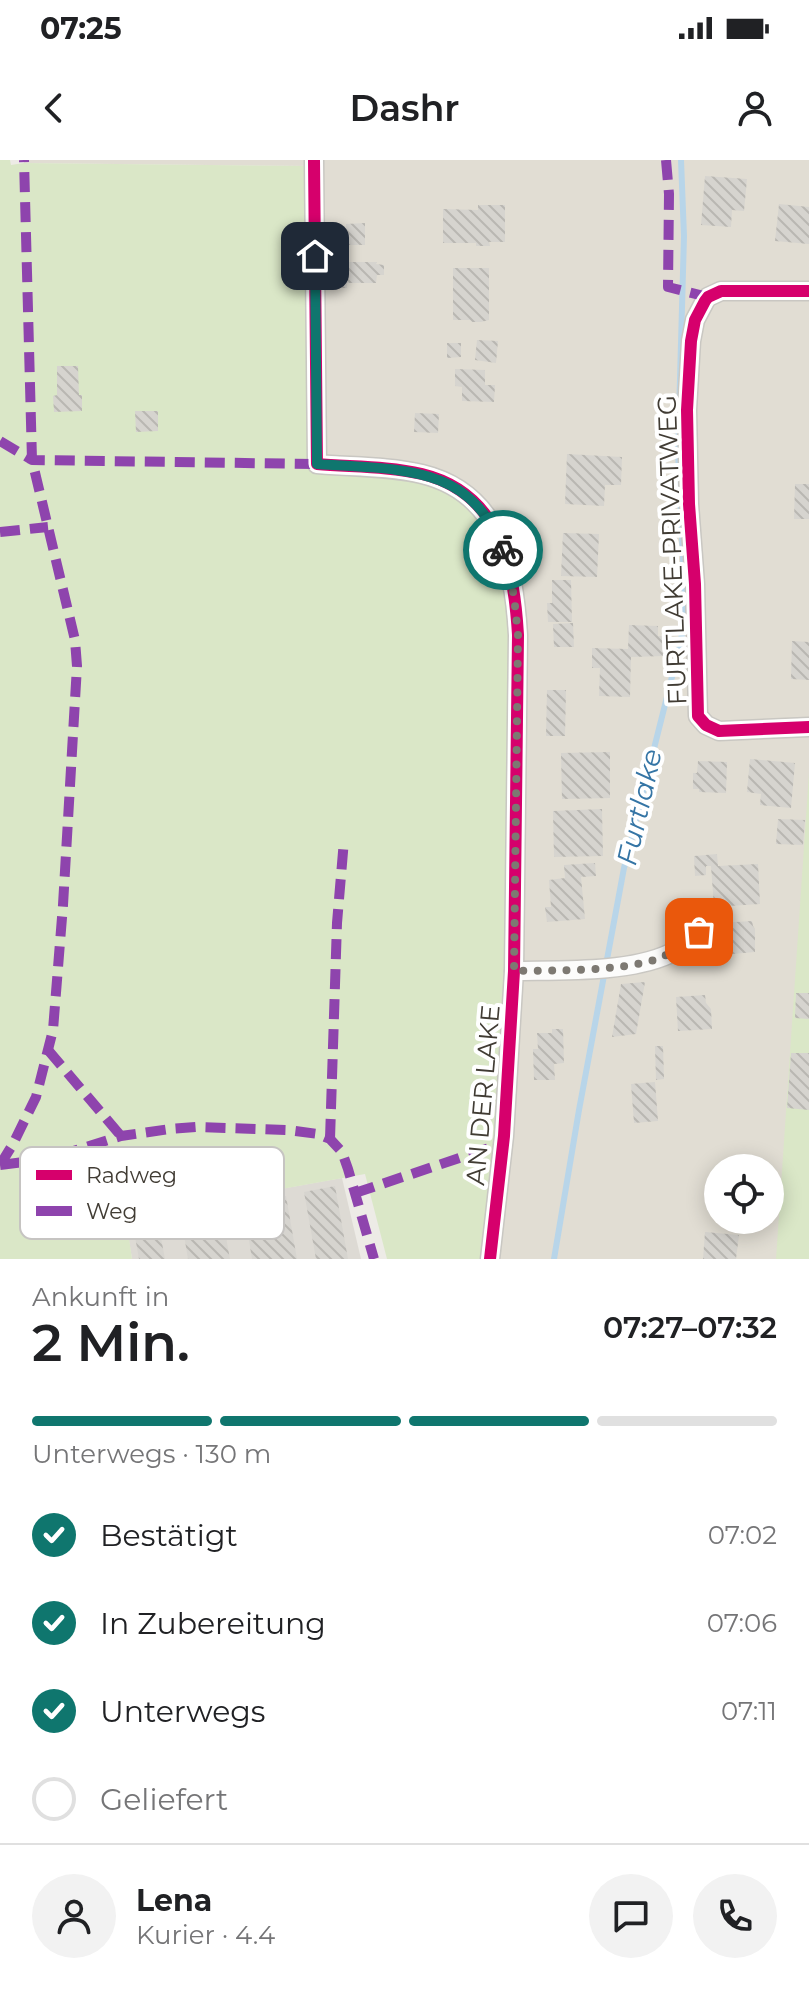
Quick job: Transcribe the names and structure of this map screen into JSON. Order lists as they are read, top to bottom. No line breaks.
{"streets":{"street":["FURTLAKE-PRIVATWEG","AN DER LAKE"]},"water":["Furtlake"],"legend":["Radweg","Weg"],"page":{"status":"07:25","header":"Dashr","heading":["2 Min.","Ankunft in","07:27–07:32"],"panel":["Lena","Kurier · 4.4"],"bar":"Unterwegs · 130 m","list":[["Bestätigt","07:02"],["In Zubereitung","07:06"],["Unterwegs","07:11"],"Geliefert"]}}
